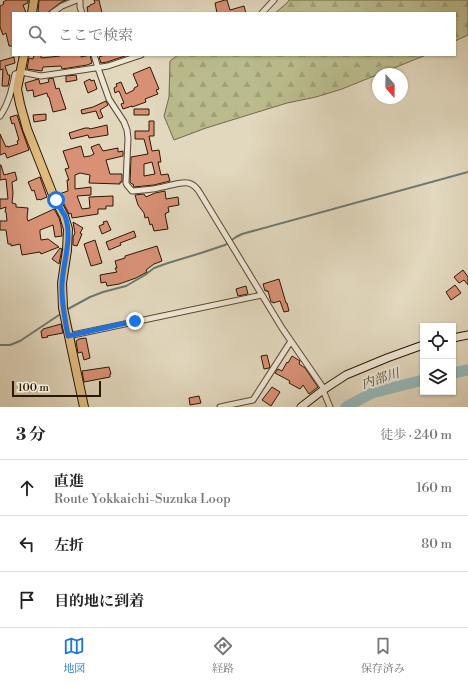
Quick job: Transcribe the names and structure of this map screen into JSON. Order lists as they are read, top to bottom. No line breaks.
{"water":["内部川"],"scale_bar":"100 m","north":"bottom","page":{"search":"ここで検索","scale":"100 m","heading":["3 分","徒歩 · 240 m"],"list":[["直進","Route Yokkaichi-Suzuka Loop","160 m"],["左折","80 m"],"目的地に到着"],"nav":["地図","経路","保存済み"]}}
